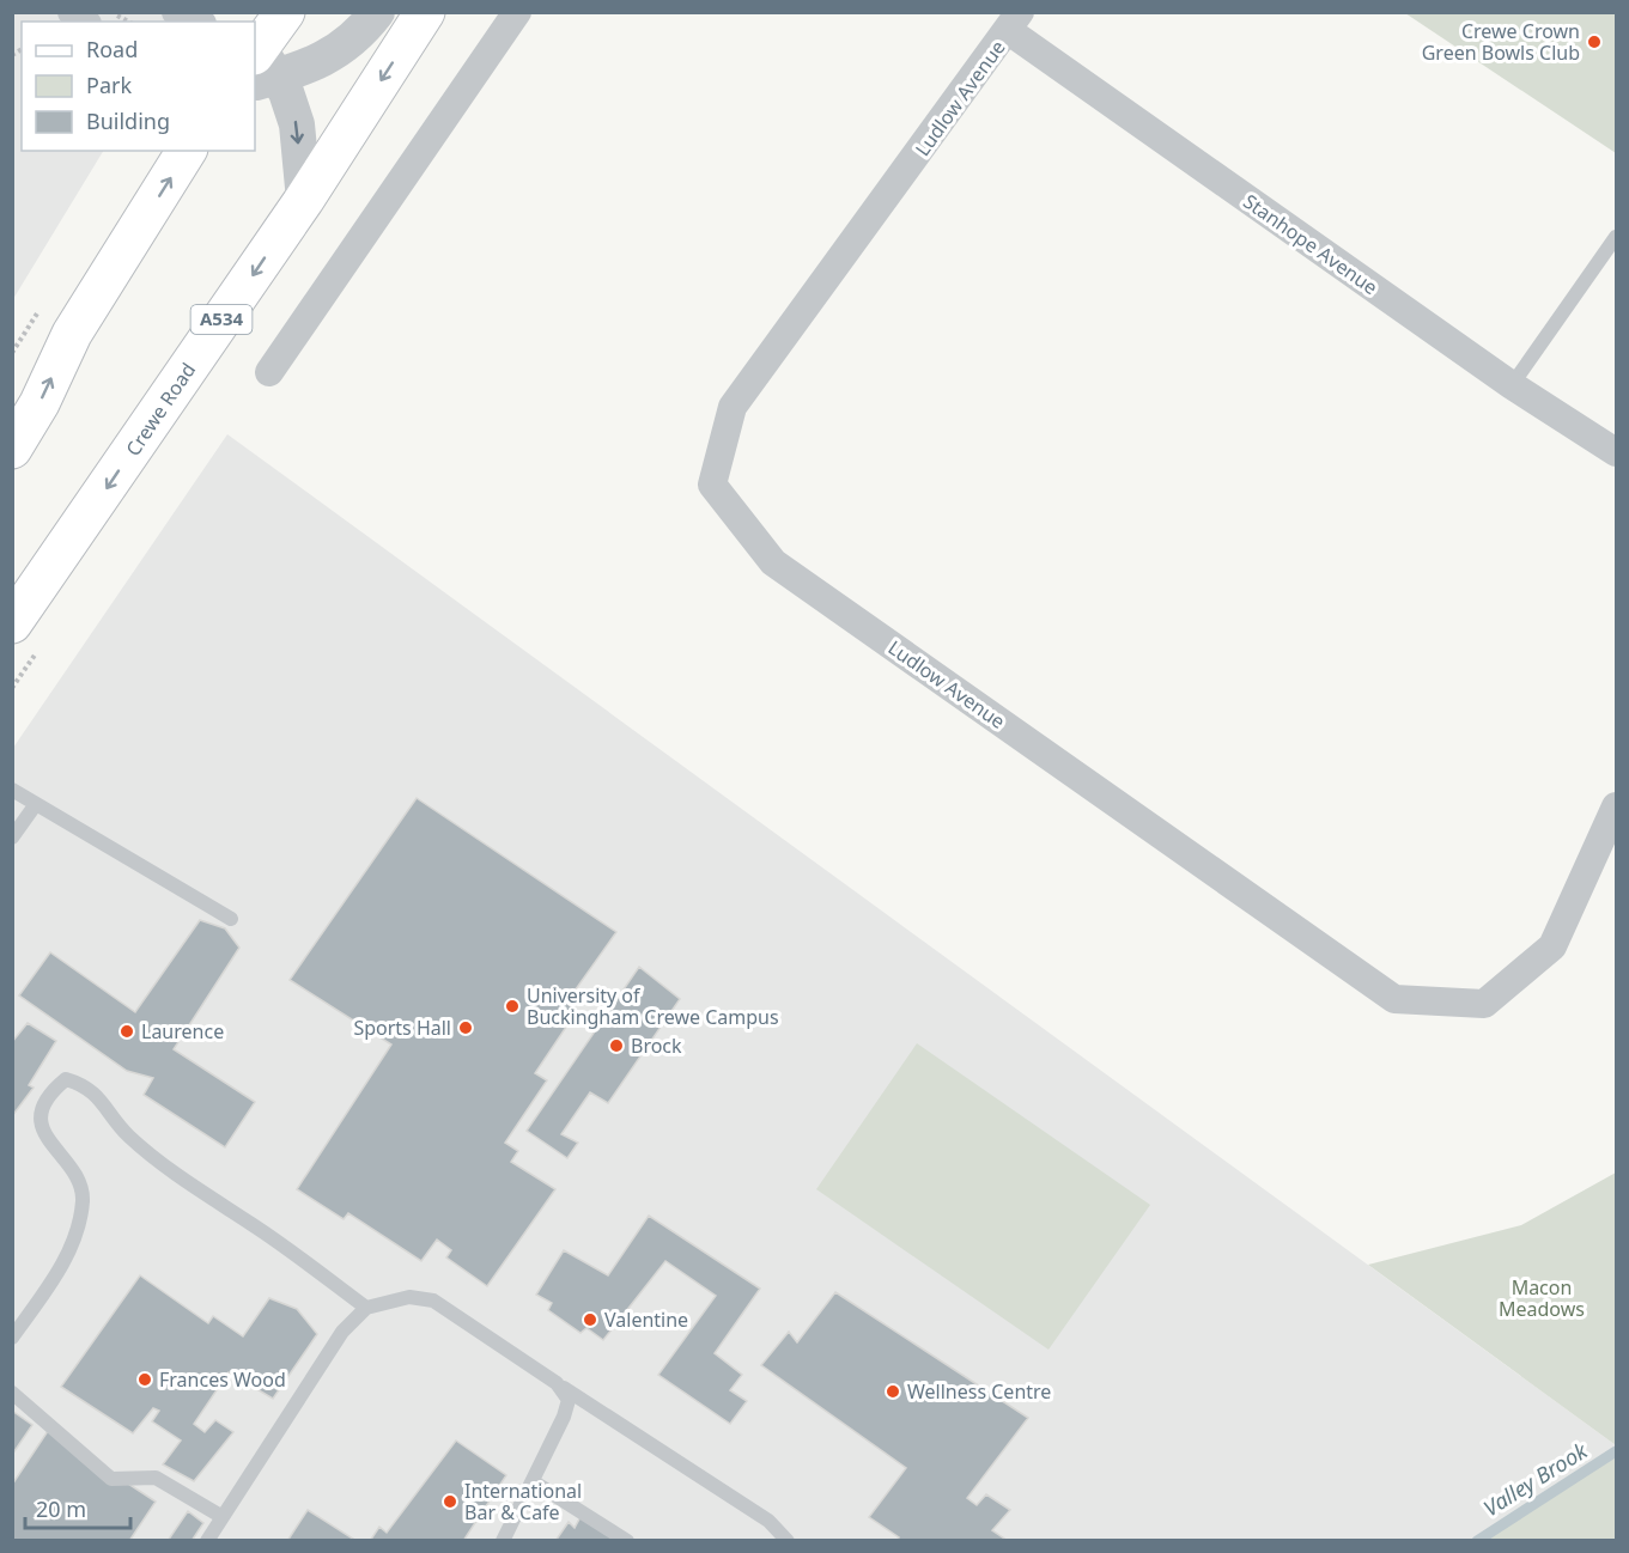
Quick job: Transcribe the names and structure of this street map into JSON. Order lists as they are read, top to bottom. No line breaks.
{"streets":{"main road":["A534","Crewe Road"],"street":["Ludlow Avenue","Stanhope Avenue"]},"crossings":[["Ludlow Avenue","Stanhope Avenue"]],"water":["Valley Brook"],"parks":["Macon Meadows"],"places":["Crewe Crown Green Bowls Club","University of Buckingham Crewe Campus","Sports Hall","Laurence","Brock","Valentine","Frances Wood","Wellness Centre","International Bar & Cafe"],"legend":["Road","Park","Building"],"scale_bar":"20 m"}
